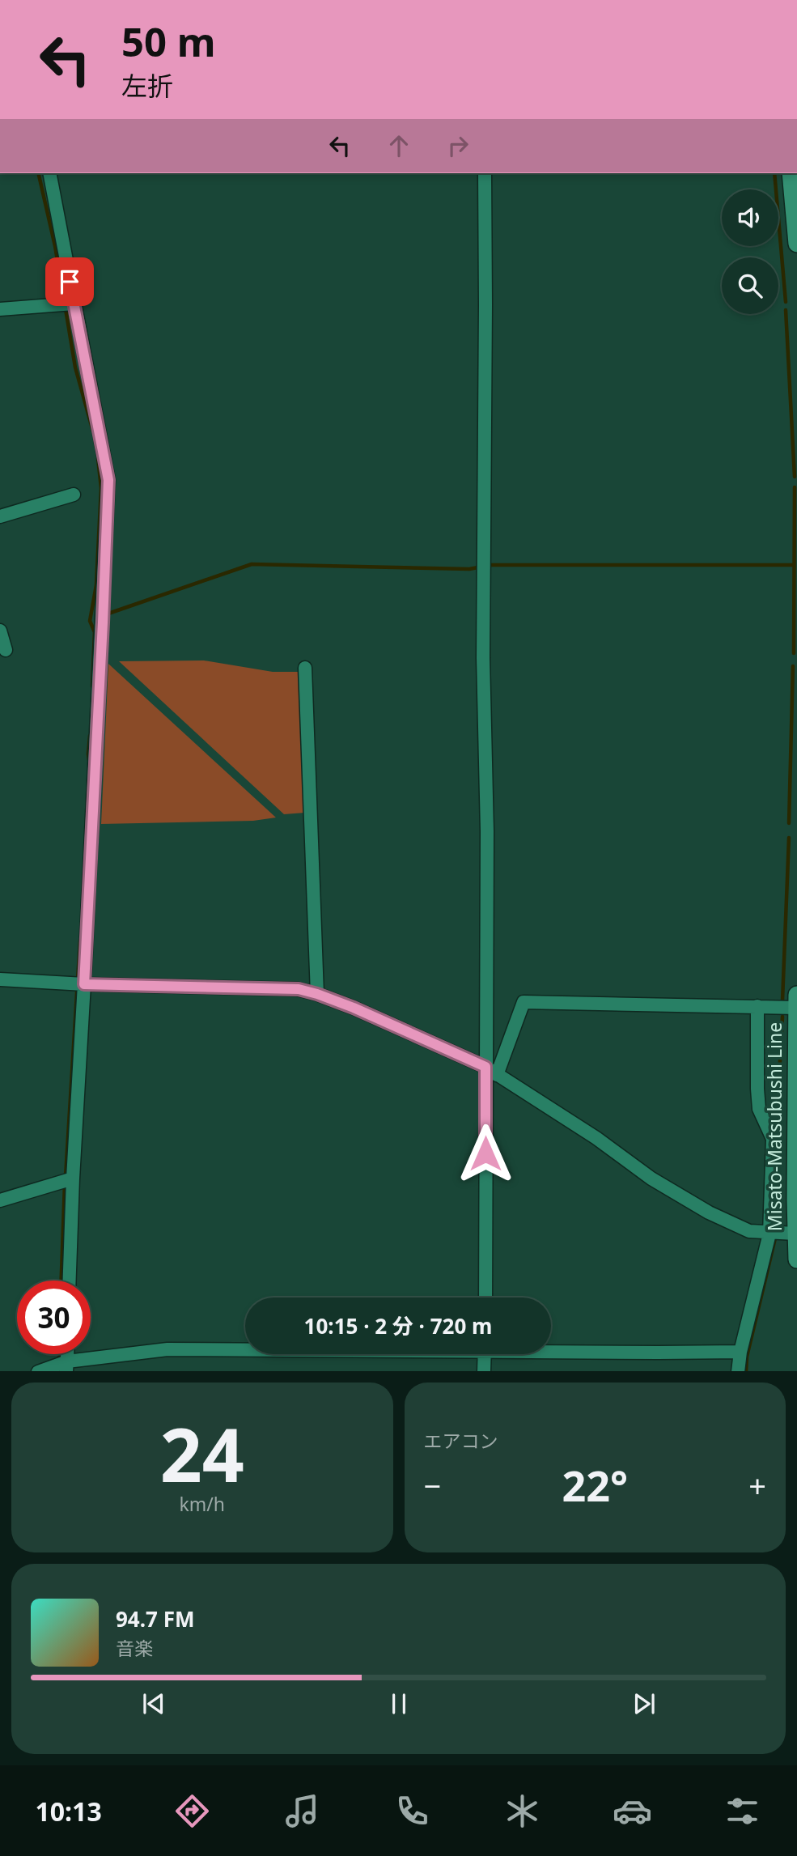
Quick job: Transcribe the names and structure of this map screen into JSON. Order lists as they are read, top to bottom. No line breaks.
{"streets":{"main road":["Misato-Matsubushi Line"]},"page":{"turn":["50 m","左折"],"limit":"30","trip":"10:15 · 2 分 · 720 m","tile":[["24","km/h"],"エアコン"],"heat":["−","22°","+"],"song":["94.7 FM","音楽"],"tabs":"10:13"}}
